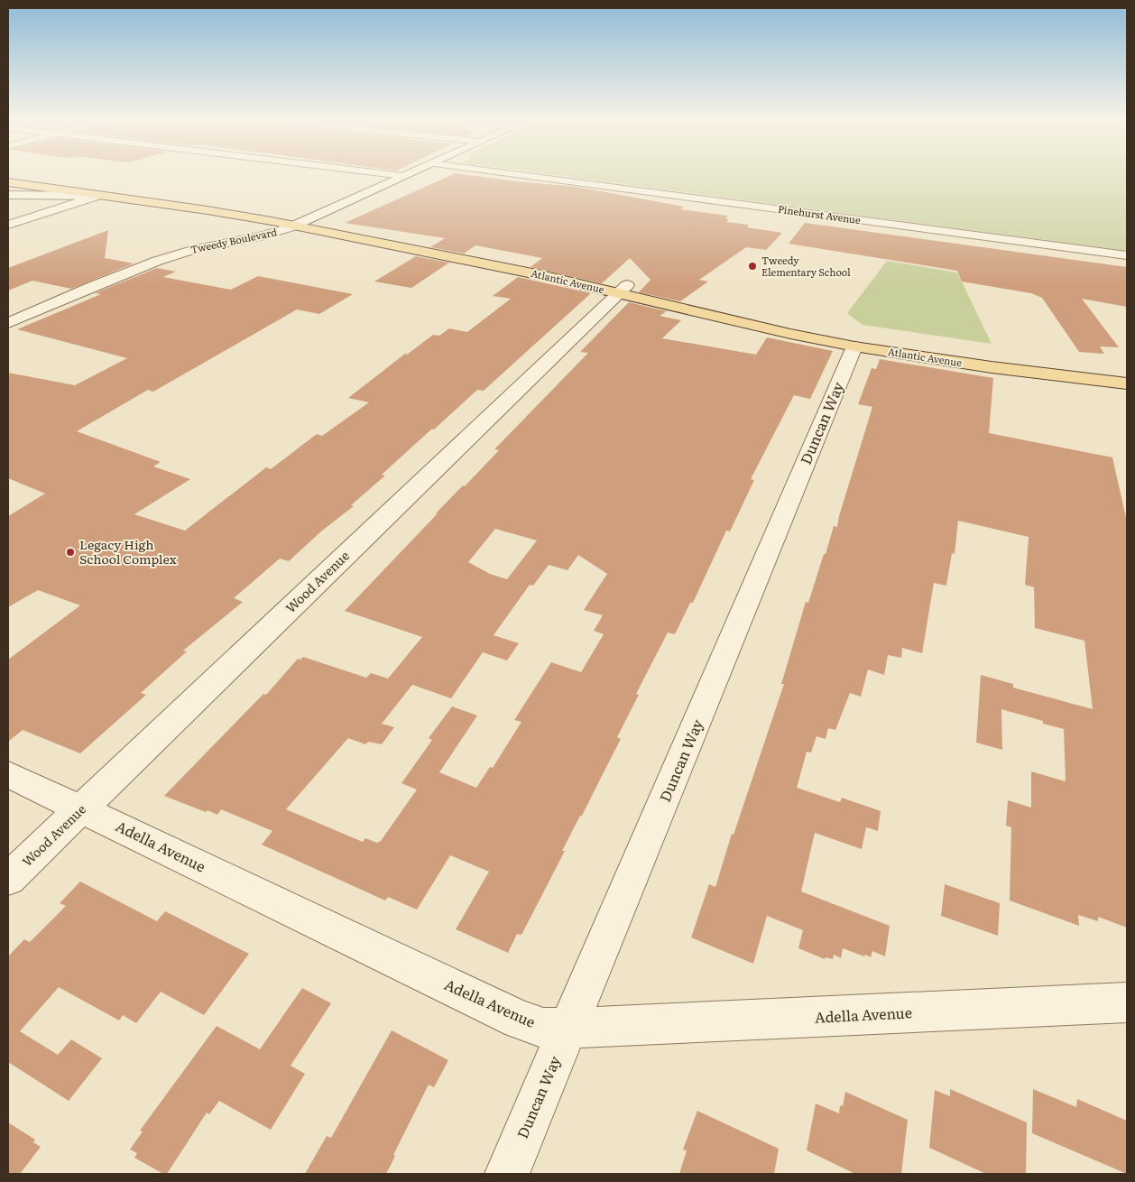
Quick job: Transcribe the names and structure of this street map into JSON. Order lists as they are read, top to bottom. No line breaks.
{"streets":{"main road":["Atlantic Avenue"],"street":["Pinehurst Avenue","Tweedy Boulevard","Duncan Way","Wood Avenue","Adella Avenue"]},"crossings":[["Tweedy Boulevard","Atlantic Avenue"],["Atlantic Avenue","Duncan Way"],["Atlantic Avenue","Wood Avenue"],["Duncan Way","Adella Avenue"],["Wood Avenue","Adella Avenue"]],"places":["Tweedy Elementary School","Legacy High School Complex"]}
